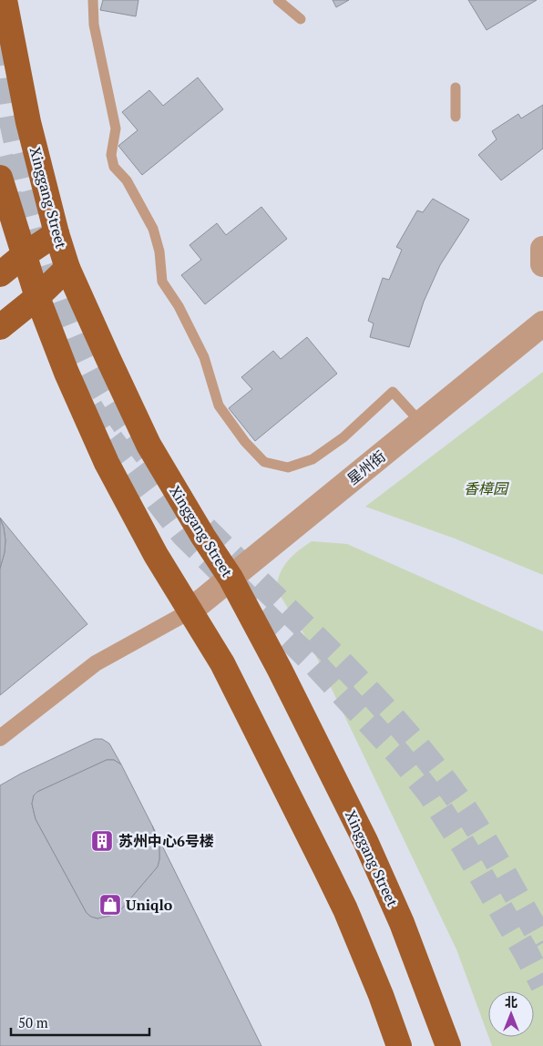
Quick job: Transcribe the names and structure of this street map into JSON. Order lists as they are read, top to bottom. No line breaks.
{"streets":{"main road":["Xinggang Street"],"street":["星州街"]},"crossings":[["Xinggang Street","星州街"]],"parks":["香樟园"],"places":{"building":["苏州中心6号楼"],"shop":["Uniqlo"]},"scale_bar":"50 m","north":"top"}
